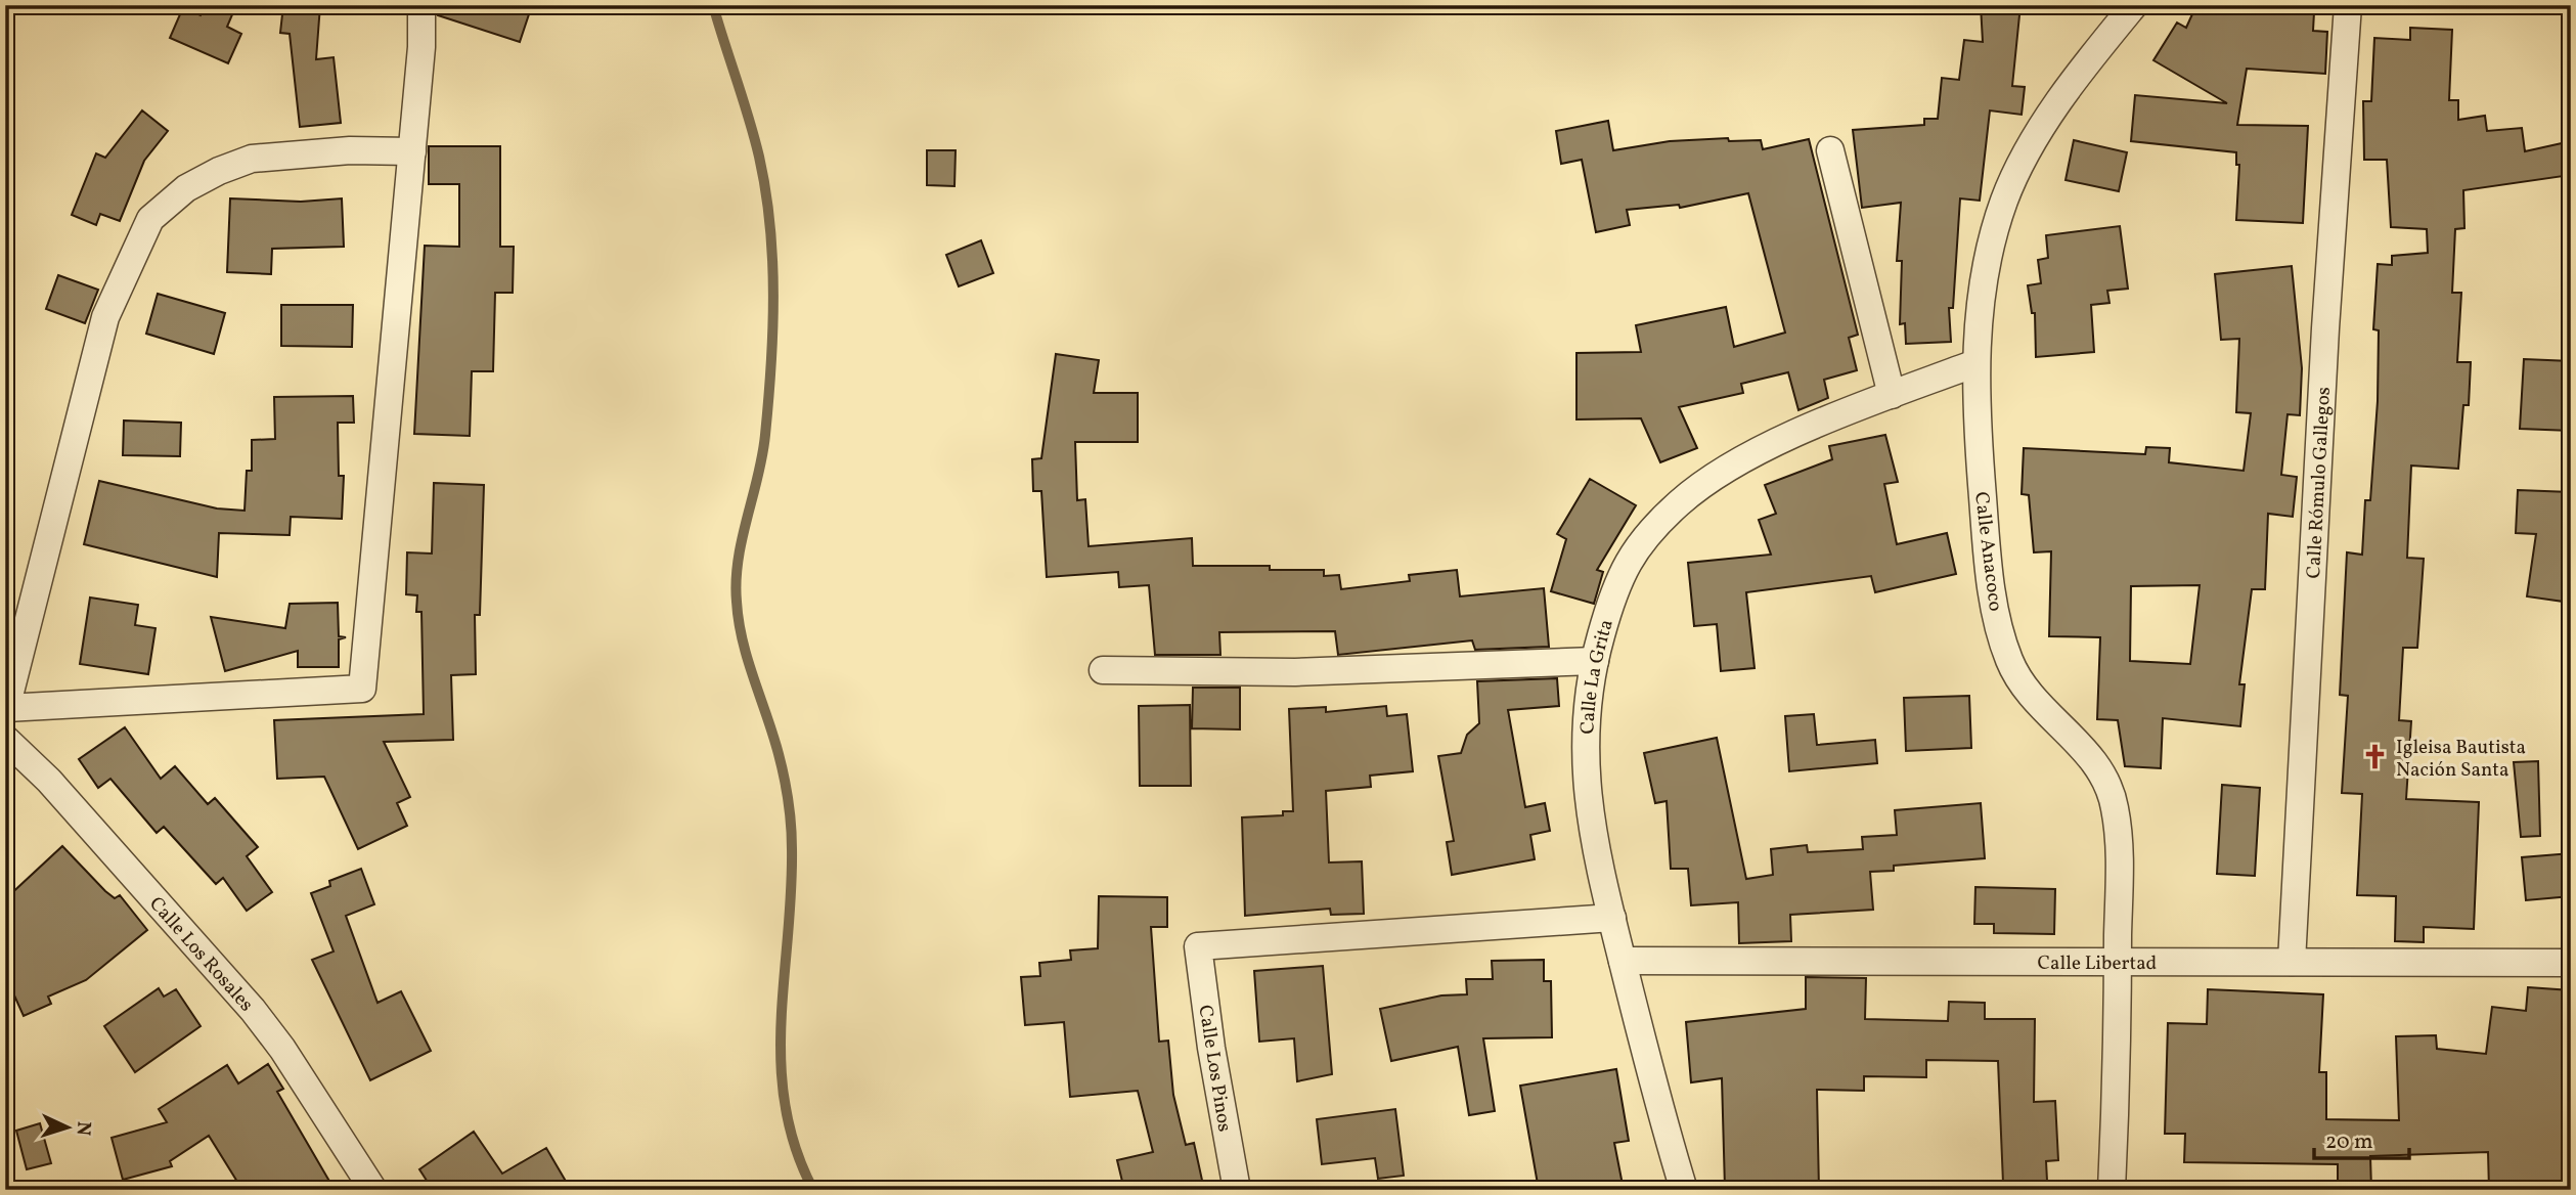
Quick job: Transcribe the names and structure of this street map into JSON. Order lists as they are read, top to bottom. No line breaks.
{"streets":{"street":["Calle Rómulo Gallegos","Calle Anacoco","Calle La Grita","Calle Los Rosales","Calle Libertad","Calle Los Pinos"]},"crossings":[["Calle Rómulo Gallegos","Calle Libertad"],["Calle Anacoco","Calle La Grita"],["Calle Anacoco","Calle Libertad"],["Calle La Grita","Calle Libertad"],["Calle La Grita","Calle Los Pinos"]],"places":{"church":["Igleisa Bautista Nación Santa"]},"scale_bar":"20 m","north":"right"}
